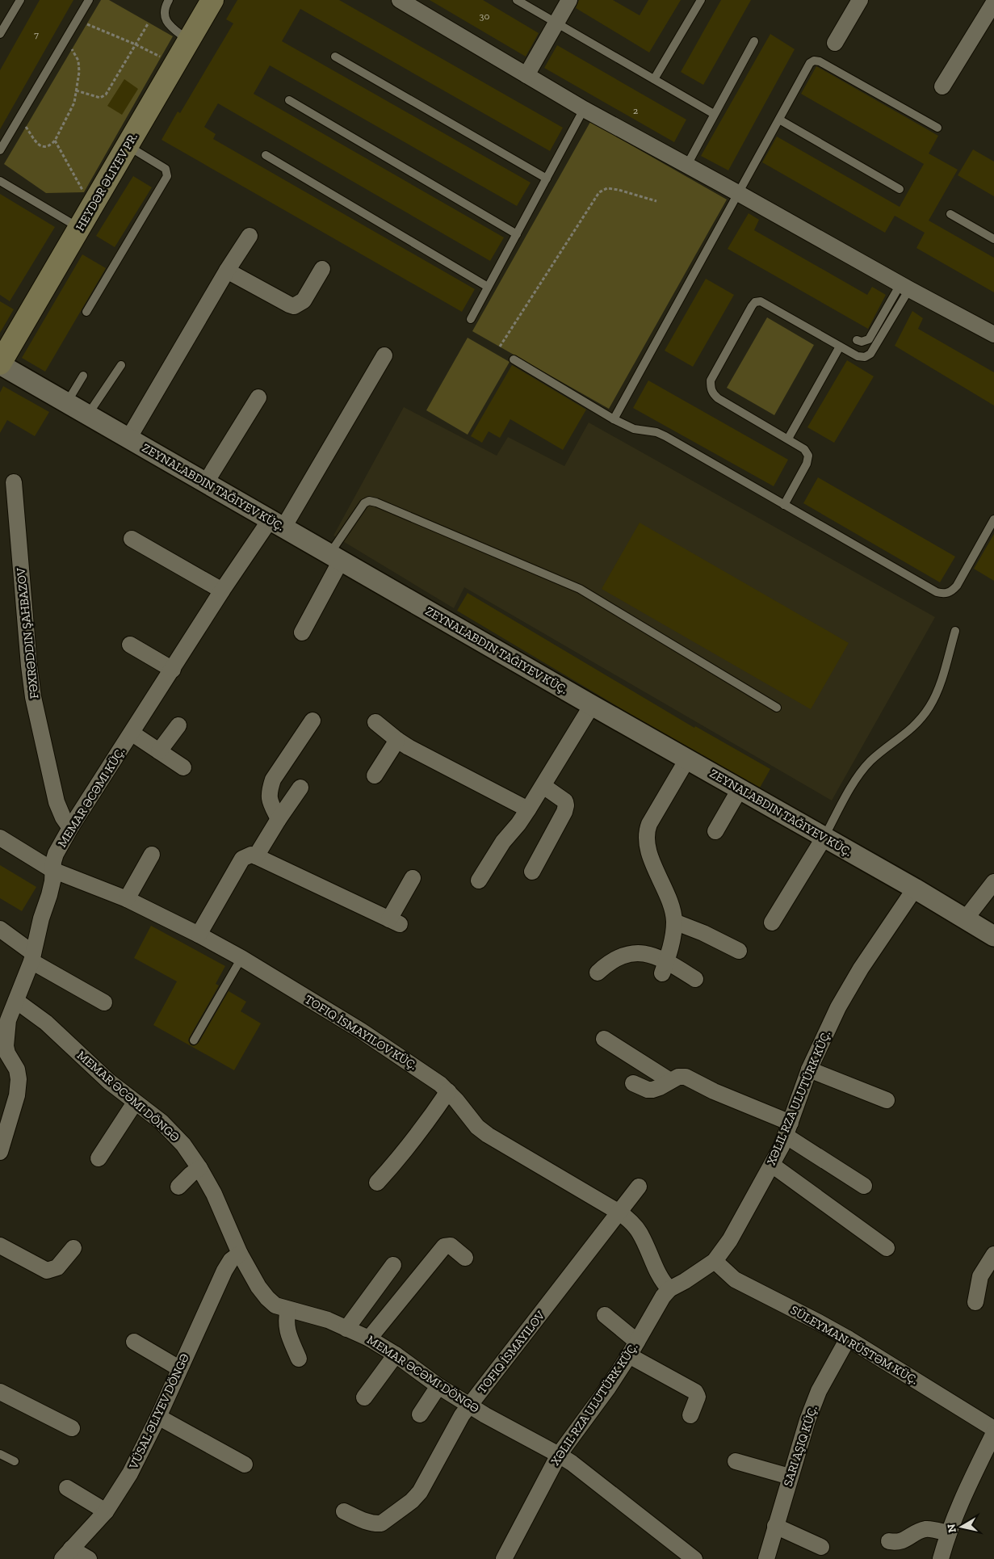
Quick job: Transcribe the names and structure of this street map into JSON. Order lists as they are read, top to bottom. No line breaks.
{"streets":{"main road":["HEYDƏR ƏLIYEV PR."],"street":["FƏXRƏDDIN ŞAHBAZOV","MEMAR ƏCƏMI KÜÇ.","MEMAR ƏCƏMI DÖNGƏ","XƏLIL RZA ULUTÜRK KÜÇ.","SÜLEYMAN RÜSTƏM KÜÇ.","VÜSAL ƏLIYEV DÖNGƏ"]},"crossings":[["FƏXRƏDDIN ŞAHBAZOV","MEMAR ƏCƏMI KÜÇ."],["MEMAR ƏCƏMI KÜÇ.","MEMAR ƏCƏMI DÖNGƏ"],["MEMAR ƏCƏMI DÖNGƏ","XƏLIL RZA ULUTÜRK KÜÇ."],["MEMAR ƏCƏMI DÖNGƏ","VÜSAL ƏLIYEV DÖNGƏ"],["XƏLIL RZA ULUTÜRK KÜÇ.","SÜLEYMAN RÜSTƏM KÜÇ."]],"house_numbers":["30","7","2"],"north":"left"}
